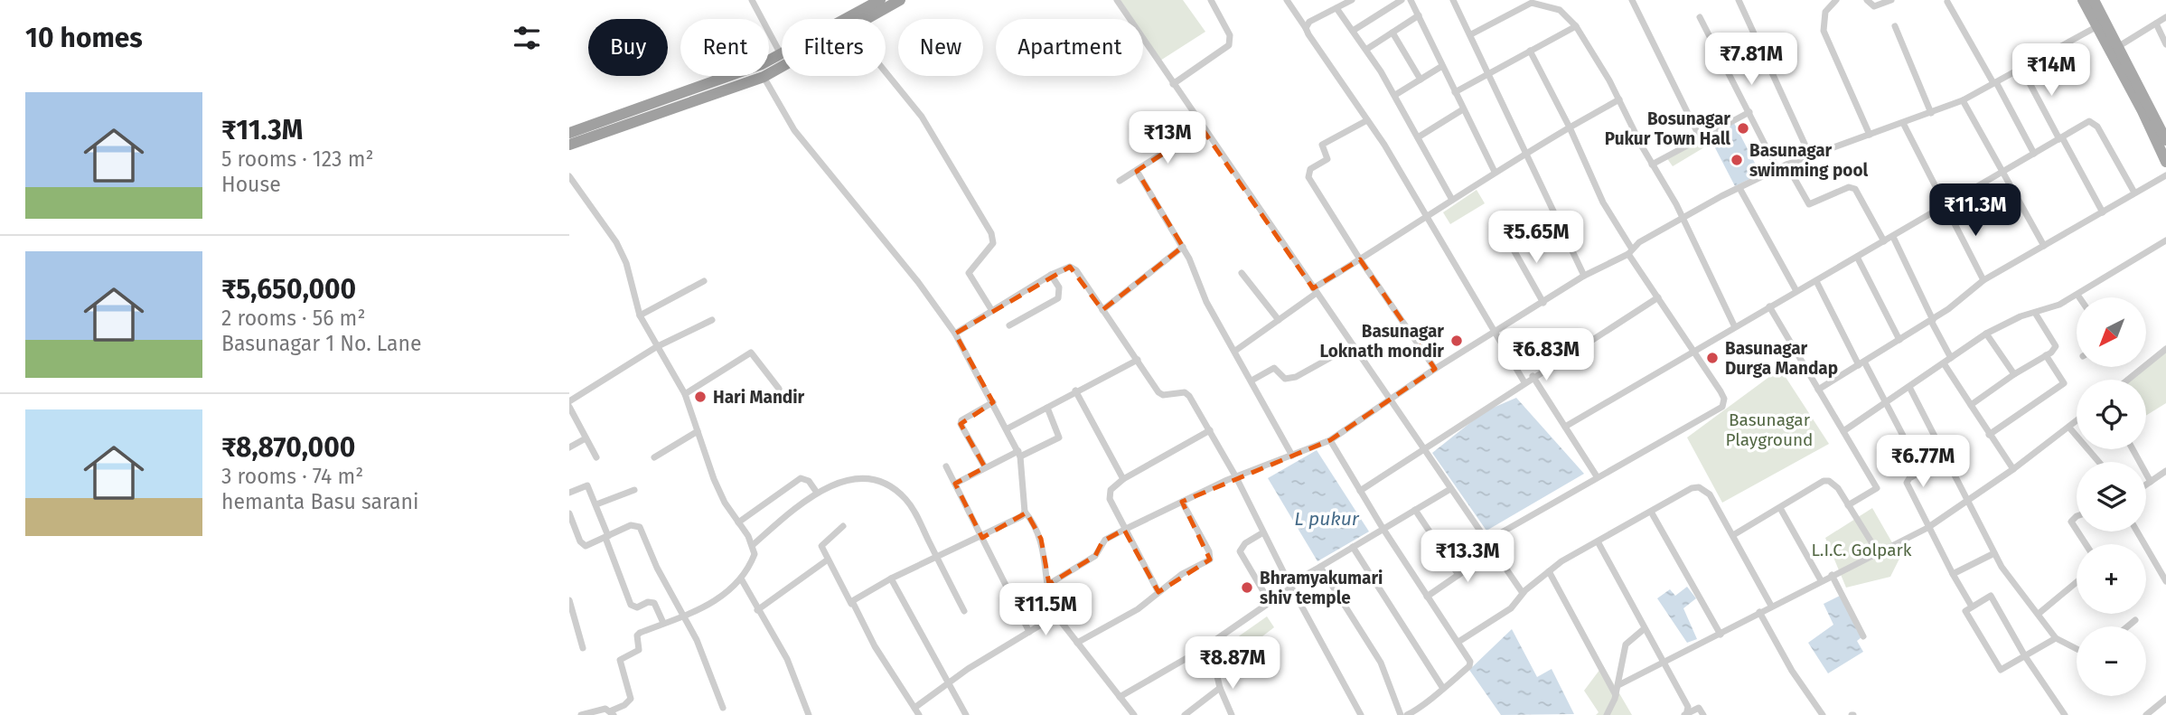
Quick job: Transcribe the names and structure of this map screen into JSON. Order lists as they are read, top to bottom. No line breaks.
{"water":["L pukur"],"parks":["Basunagar Playground","L.I.C. Golpark"],"places":["Bosunagar Pukur Town Hall","Basunagar swimming pool","Basunagar Loknath mondir","Basunagar Durga Mandap","Hari Mandir","Bhramyakumari shiv temple"],"north":"bottom left","page":{"heading":"10 homes","chip":["Buy","Rent","Filters","New","Apartment"],"price":["₹7.81M","₹14M","₹13M","₹11.3M","₹5.65M","₹6.83M","₹6.77M","₹13.3M","₹11.5M","₹8.87M"],"list":[{"name":"₹11.3M","note":"5 rooms · 123 m² · House"},{"name":"₹5,650,000","note":"2 rooms · 56 m² · Basunagar 1 No. Lane"},{"name":"₹8,870,000","note":"3 rooms · 74 m² · hemanta Basu sarani"}],"map_buttons":["+","−"]}}
